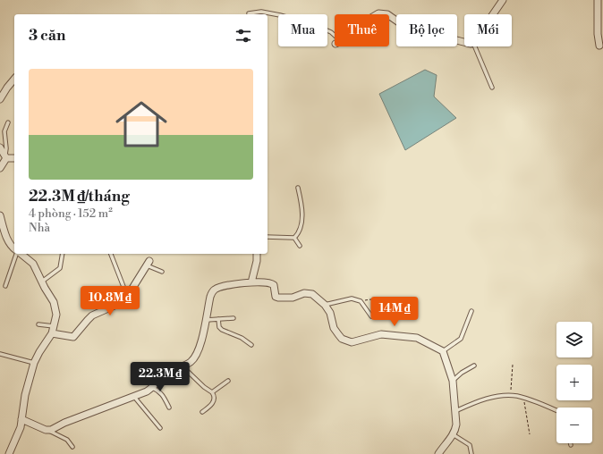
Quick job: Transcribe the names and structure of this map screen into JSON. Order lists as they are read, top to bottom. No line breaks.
{"page":{"chip":["Mua","Thuê","Bộ lọc","Mới"],"heading":"3 căn","list":[{"name":"22.3M ₫/tháng","note":"4 phòng · 152 m² · Nhà"}],"price":["10.8M ₫","14M ₫","22.3M ₫"],"map_buttons":["+","−"]}}
